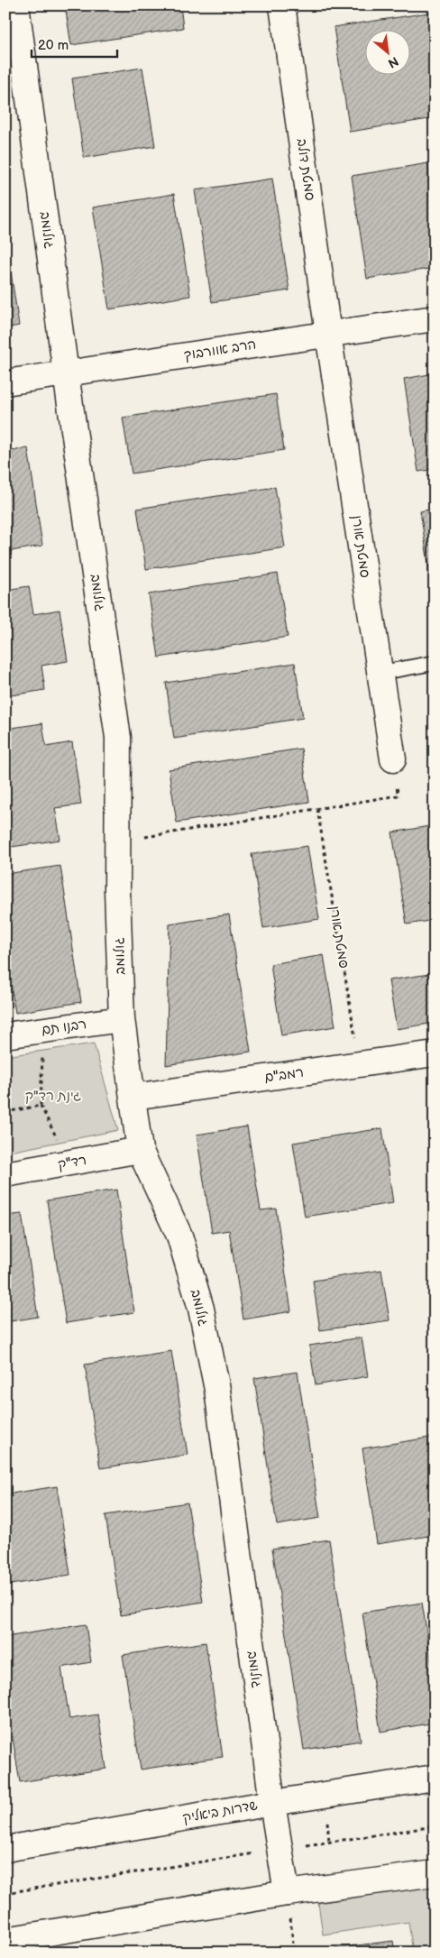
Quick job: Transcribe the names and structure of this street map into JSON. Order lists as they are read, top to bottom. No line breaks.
{"streets":{"street":["סמטת דולב","גולומב","הרב אוורבוך","סמטת אורן","רבנו תם","רמב\"ם","רד\"ק","שדרות ביאליק"]},"crossings":[["סמטת דולב","הרב אוורבוך"],["סמטת דולב","סמטת אורן"],["גולומב","הרב אוורבוך"],["גולומב","רבנו תם"],["גולומב","רמב\"ם"],["גולומב","רד\"ק"],["גולומב","שדרות ביאליק"],["הרב אוורבוך","סמטת אורן"],["סמטת אורן","רמב\"ם"]],"parks":["גינת רד\"ק"],"scale_bar":"20 m","north":"bottom right"}
